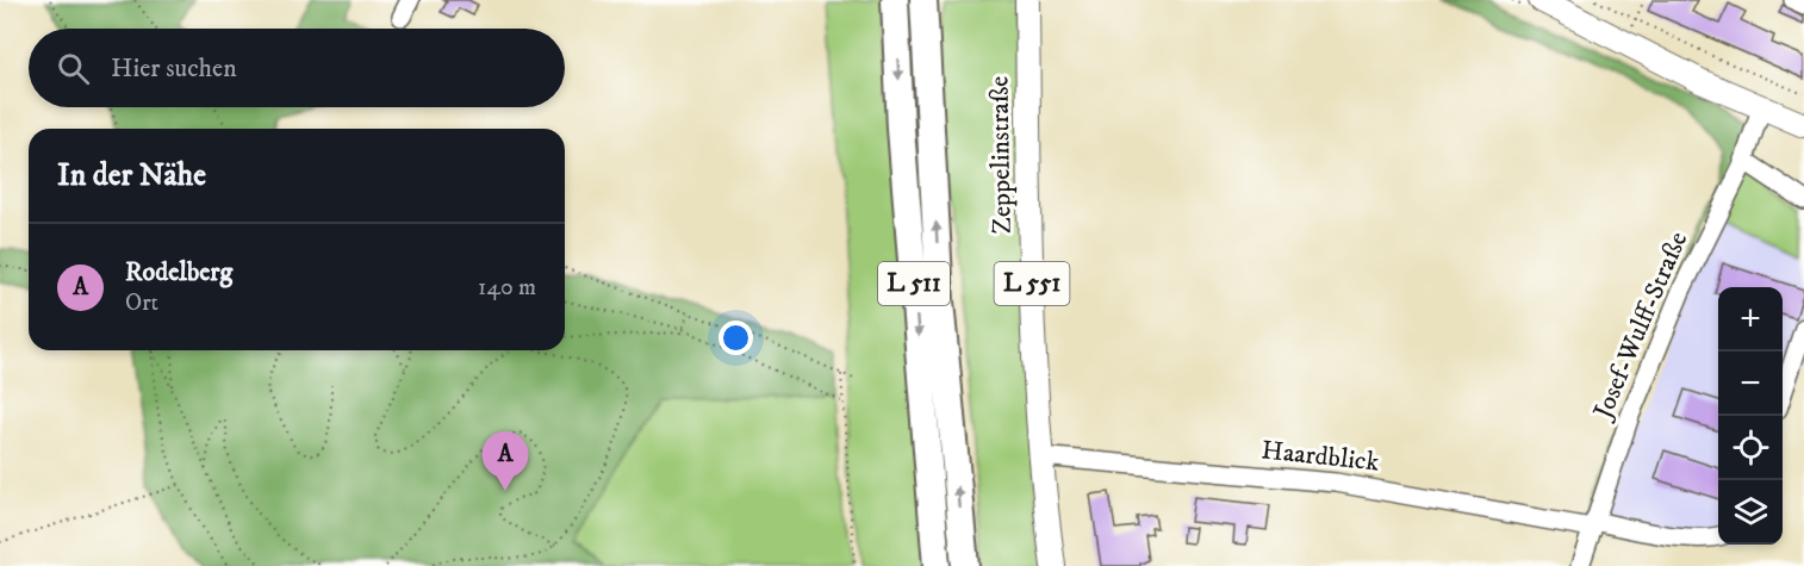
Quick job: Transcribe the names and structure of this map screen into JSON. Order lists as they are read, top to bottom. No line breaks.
{"streets":{"highway":["L 511"],"main road":["Zeppelinstraße","L 551"],"street":["Josef-Wulff-Straße","Haardblick"]},"crossings":[["Zeppelinstraße","Haardblick"],["Josef-Wulff-Straße","Haardblick"]],"page":{"search":"Hier suchen","heading":"In der Nähe","list":[{"mark":"A","name":"Rodelberg","note":"Ort","value":"140 m"}],"map_buttons":["+","−"],"pins":"A"}}
